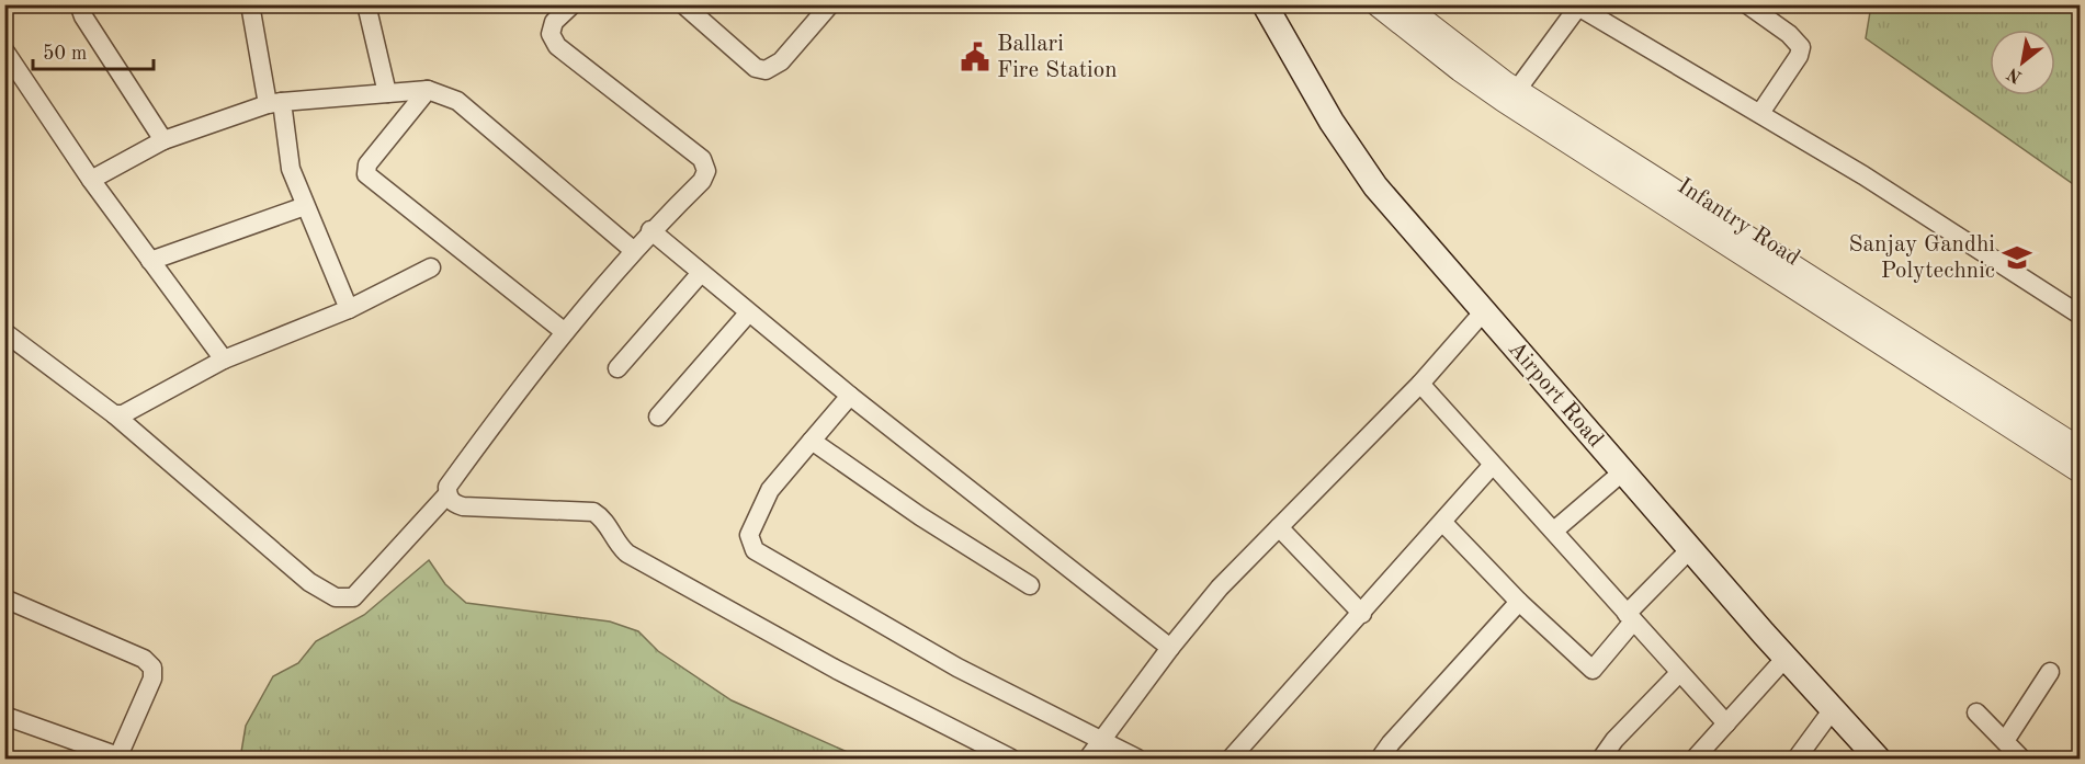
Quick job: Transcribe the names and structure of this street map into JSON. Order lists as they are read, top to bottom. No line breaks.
{"streets":{"main road":["Airport Road"],"street":["Infantry Road"]},"places":{"public building":["Ballari Fire Station"],"school or university":["Sanjay Gandhi Polytechnic"]},"scale_bar":"50 m","north":"bottom left"}
